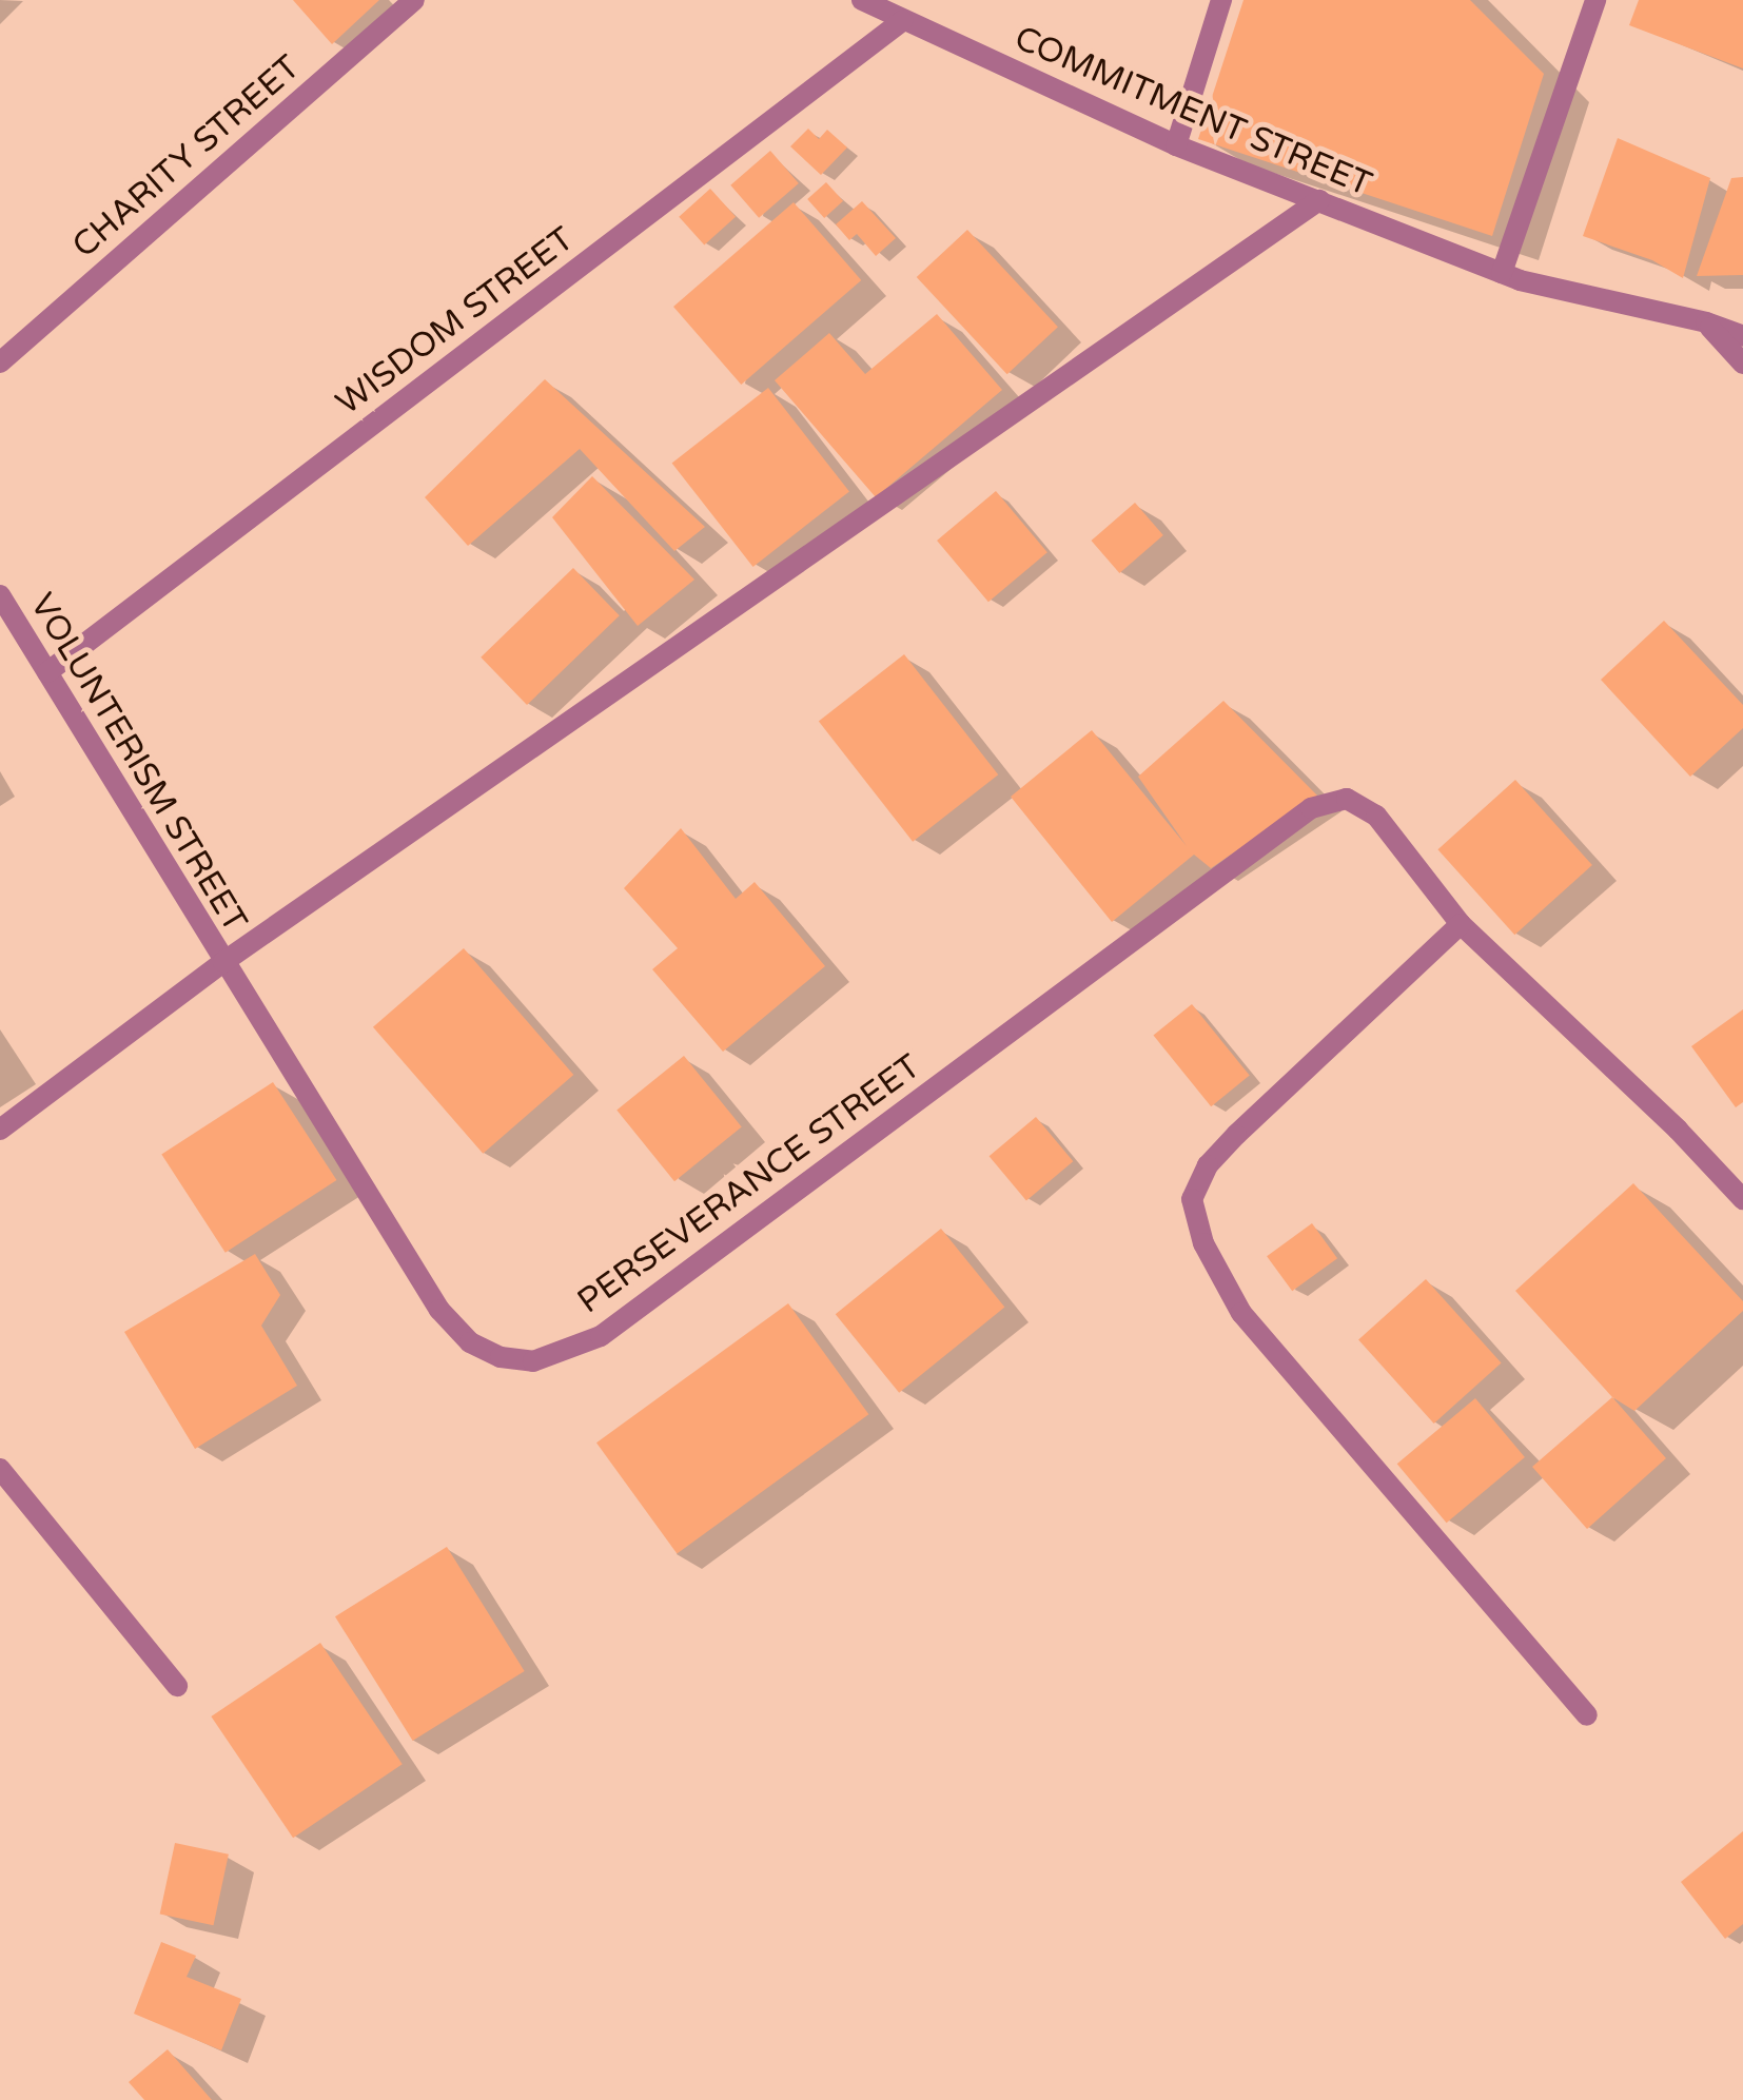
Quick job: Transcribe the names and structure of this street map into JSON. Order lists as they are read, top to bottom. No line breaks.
{"streets":{"street":["COMMITMENT STREET","CHARITY STREET","WISDOM STREET","VOLUNTERISM STREET","PERSEVERANCE STREET"]},"crossings":[["COMMITMENT STREET","WISDOM STREET"],["WISDOM STREET","VOLUNTERISM STREET"],["VOLUNTERISM STREET","PERSEVERANCE STREET"]]}
